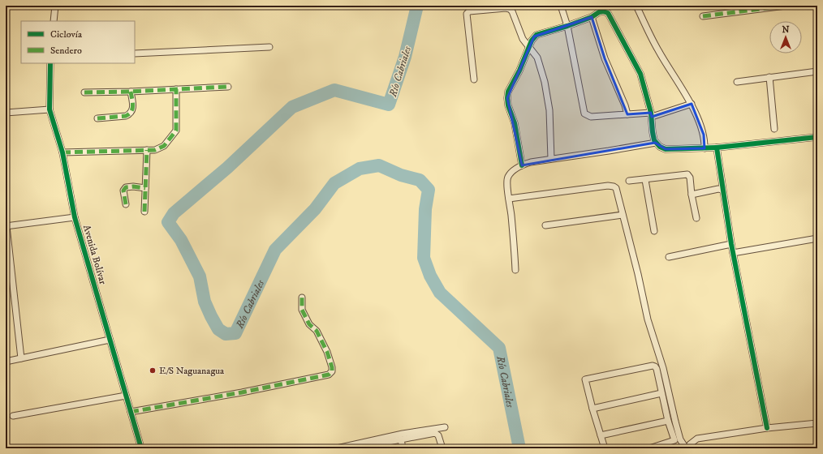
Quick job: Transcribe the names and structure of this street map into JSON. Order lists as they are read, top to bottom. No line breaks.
{"streets":{"street":["Avenida Bolívar"]},"water":["Río Cabriales"],"places":["E/S Naguanagua"],"legend":["Ciclovía","Sendero"],"north":"top"}
